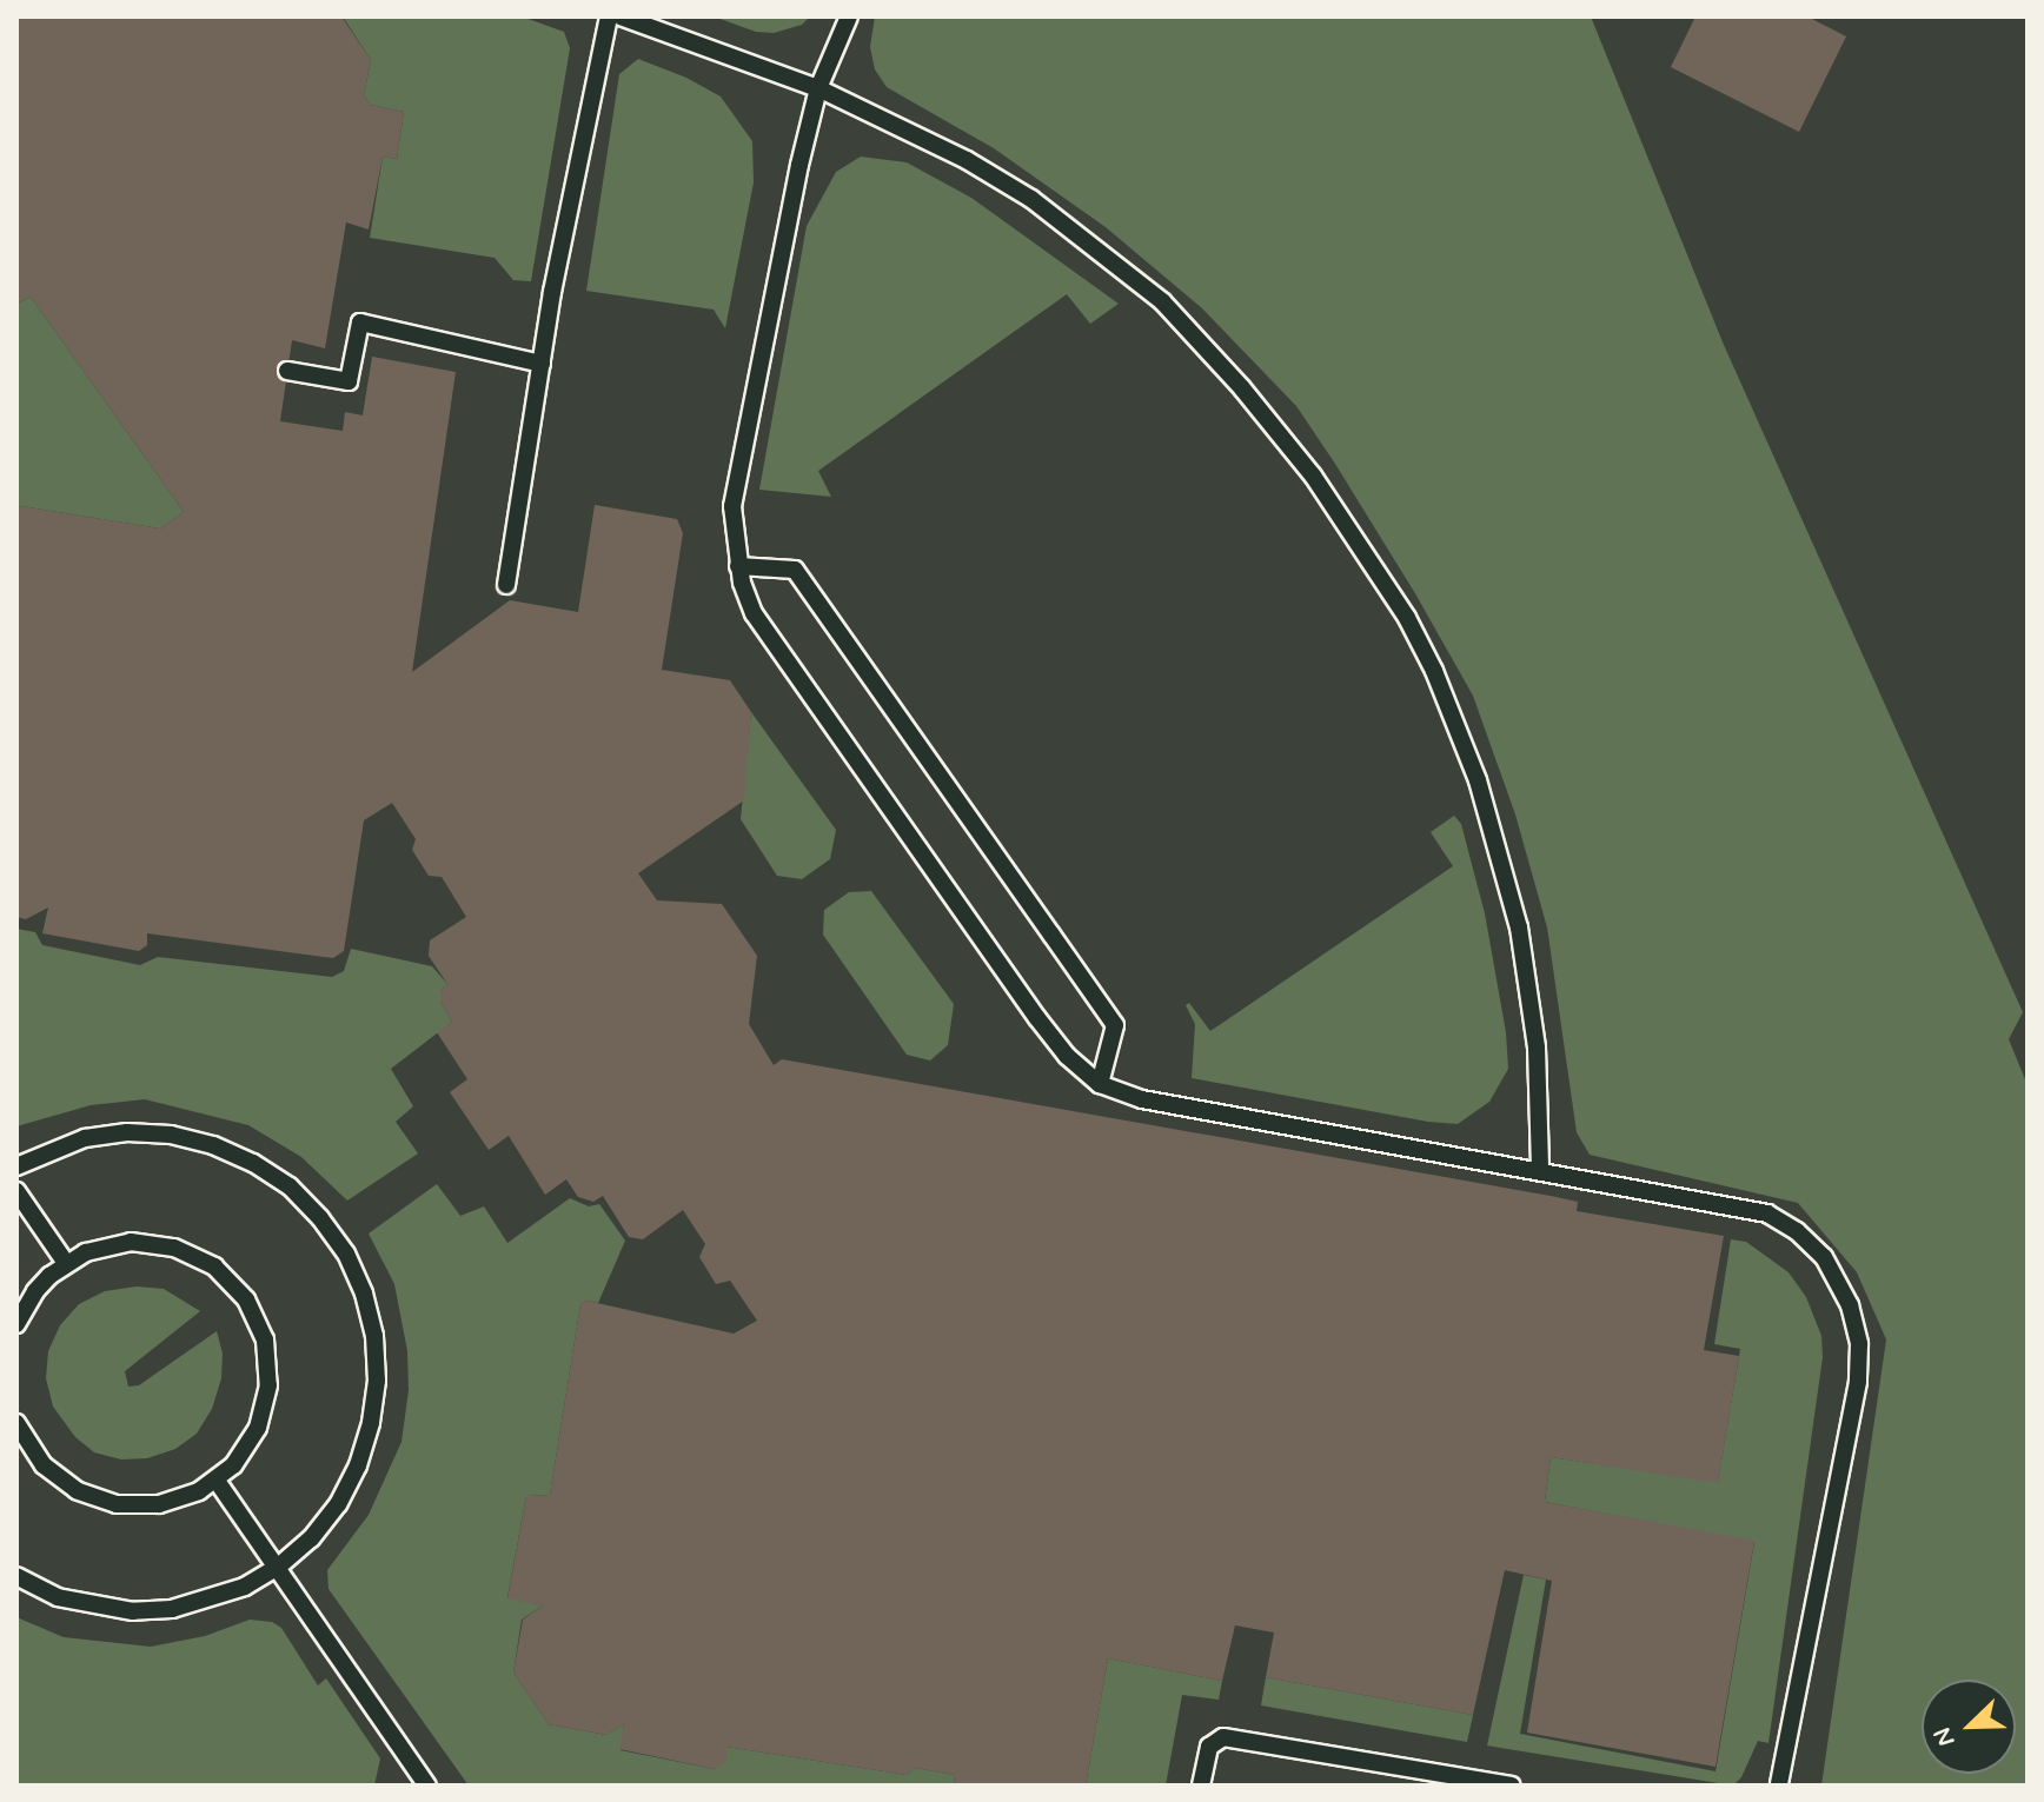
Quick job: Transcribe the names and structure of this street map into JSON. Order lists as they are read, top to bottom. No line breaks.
{"north":"bottom left"}
